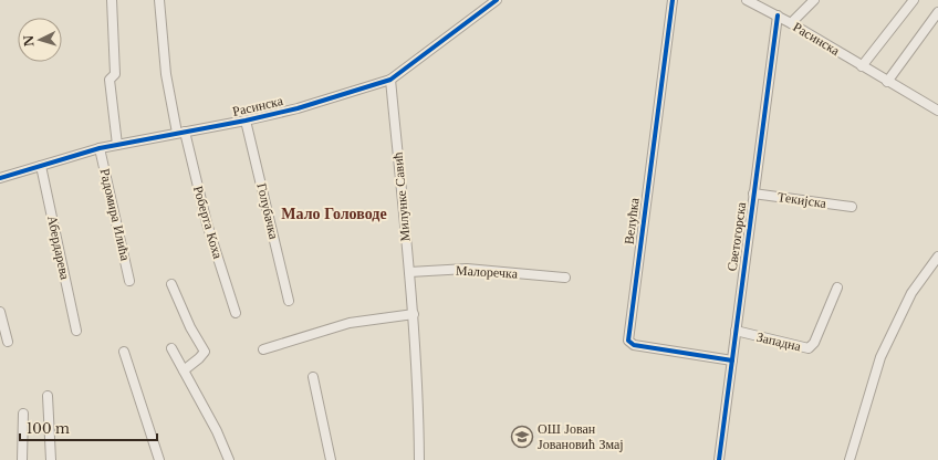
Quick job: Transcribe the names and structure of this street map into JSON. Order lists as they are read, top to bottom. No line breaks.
{"streets":{"street":["Расинска","Милунке Савић","Текијска","Голубачка","Радомира Илића","Велућка","Роберта Коха","Светогорска","Абердарева","Малоречка","Западна"]},"crossings":[["Расинска","Милунке Савић"],["Расинска","Голубачка"],["Расинска","Радомира Илића"],["Расинска","Роберта Коха"],["Расинска","Светогорска"],["Расинска","Абердарева"],["Милунке Савић","Малоречка"],["Текијска","Светогорска"],["Велућка","Светогорска"],["Светогорска","Западна"]],"districts":["Мало Головоде"],"places":{"school or university":["ОШ Јован Јовановић Змај"]},"scale_bar":"100 m","north":"left"}
